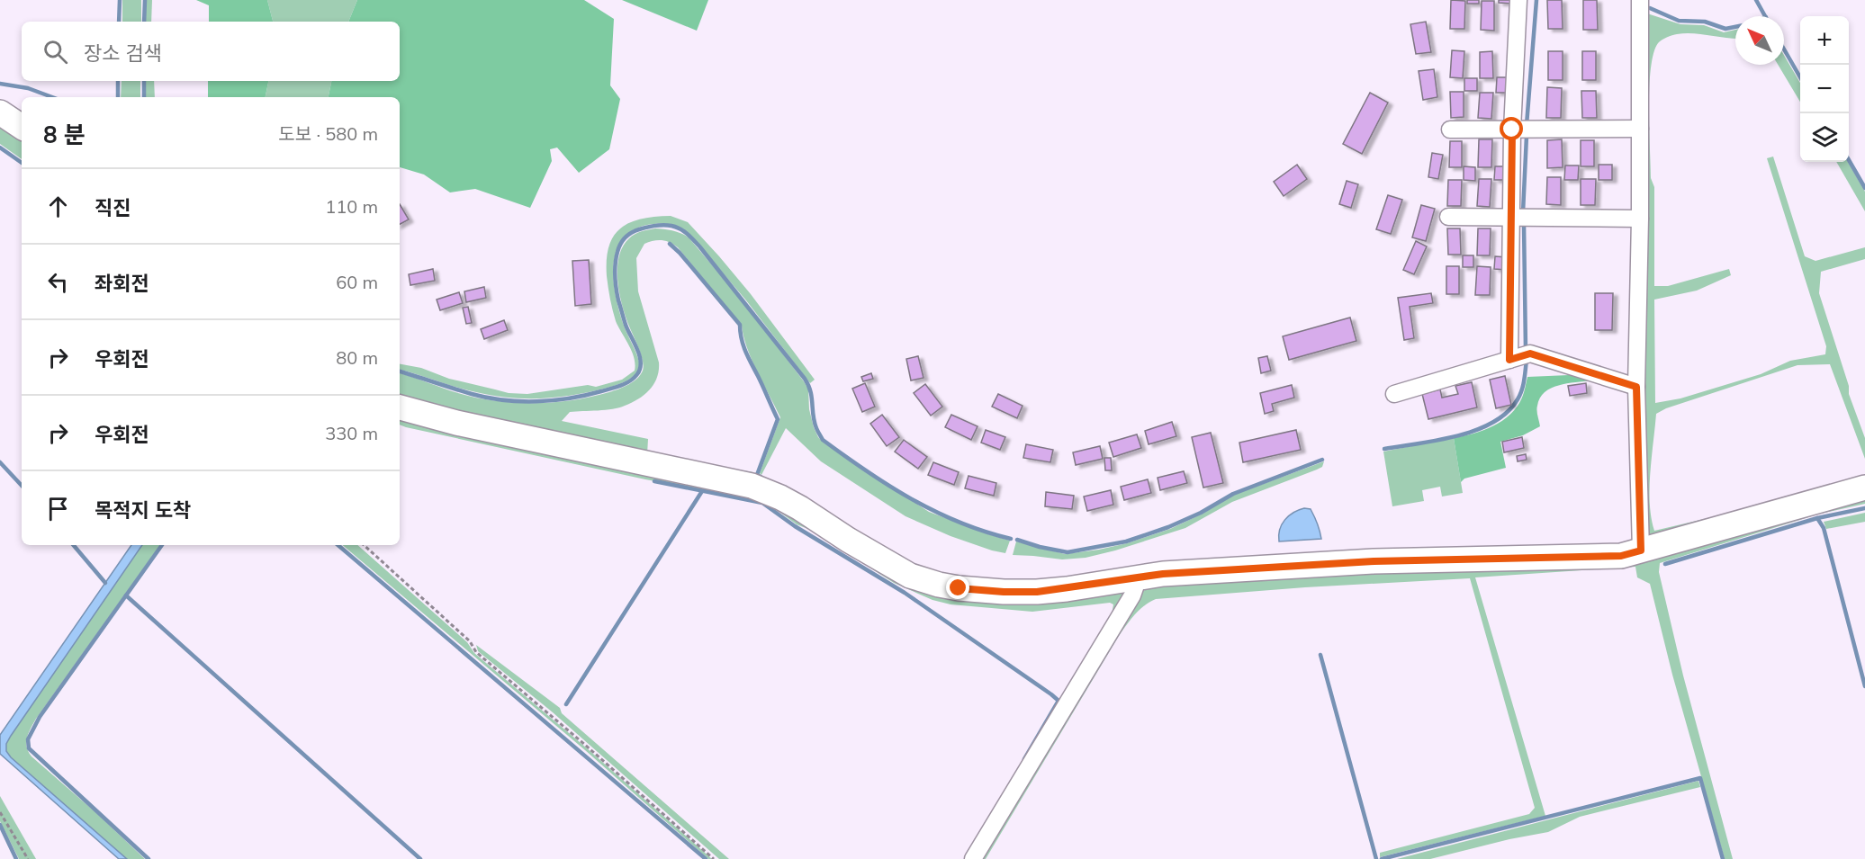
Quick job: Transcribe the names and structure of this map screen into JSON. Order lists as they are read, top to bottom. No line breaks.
{"north":"top left","page":{"map_buttons":["+","−"],"search":"장소 검색","heading":["8 분","도보 · 580 m"],"list":[["직진","110 m"],["좌회전","60 m"],["우회전","80 m"],["우회전","330 m"],"목적지 도착"]}}
